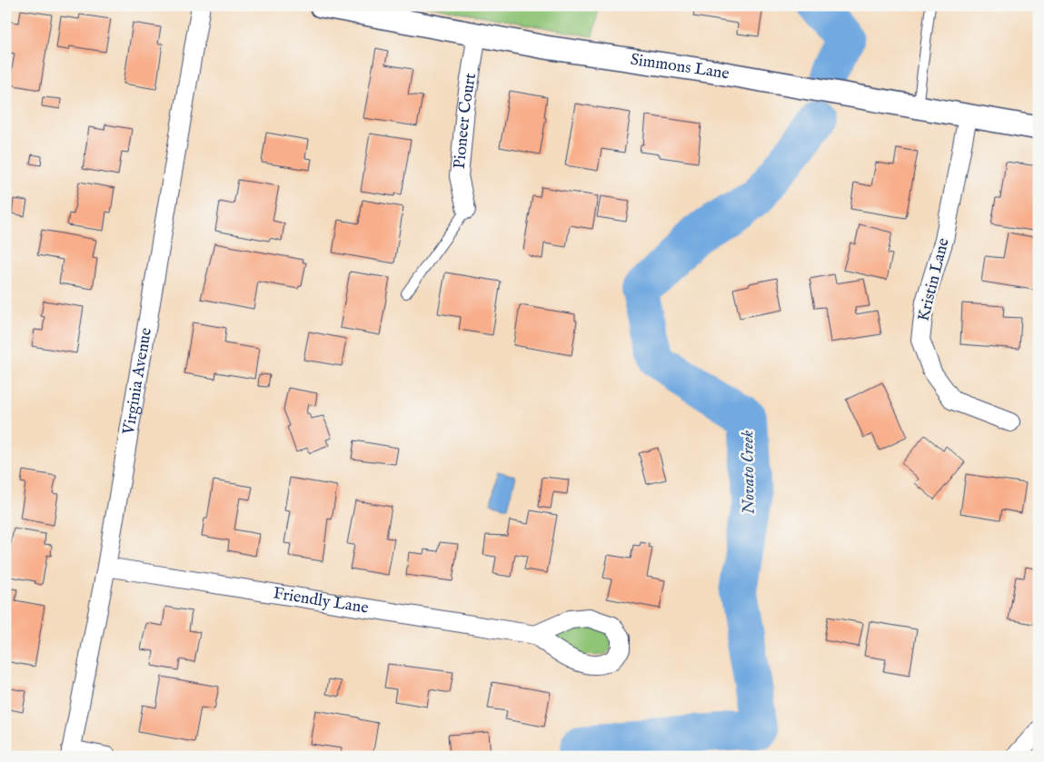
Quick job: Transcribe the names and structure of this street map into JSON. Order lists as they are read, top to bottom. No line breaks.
{"streets":{"street":["Simmons Lane","Pioneer Court","Kristin Lane","Virginia Avenue","Friendly Lane"]},"crossings":[["Simmons Lane","Pioneer Court"],["Simmons Lane","Kristin Lane"],["Virginia Avenue","Friendly Lane"]],"water":["Novato Creek"]}
